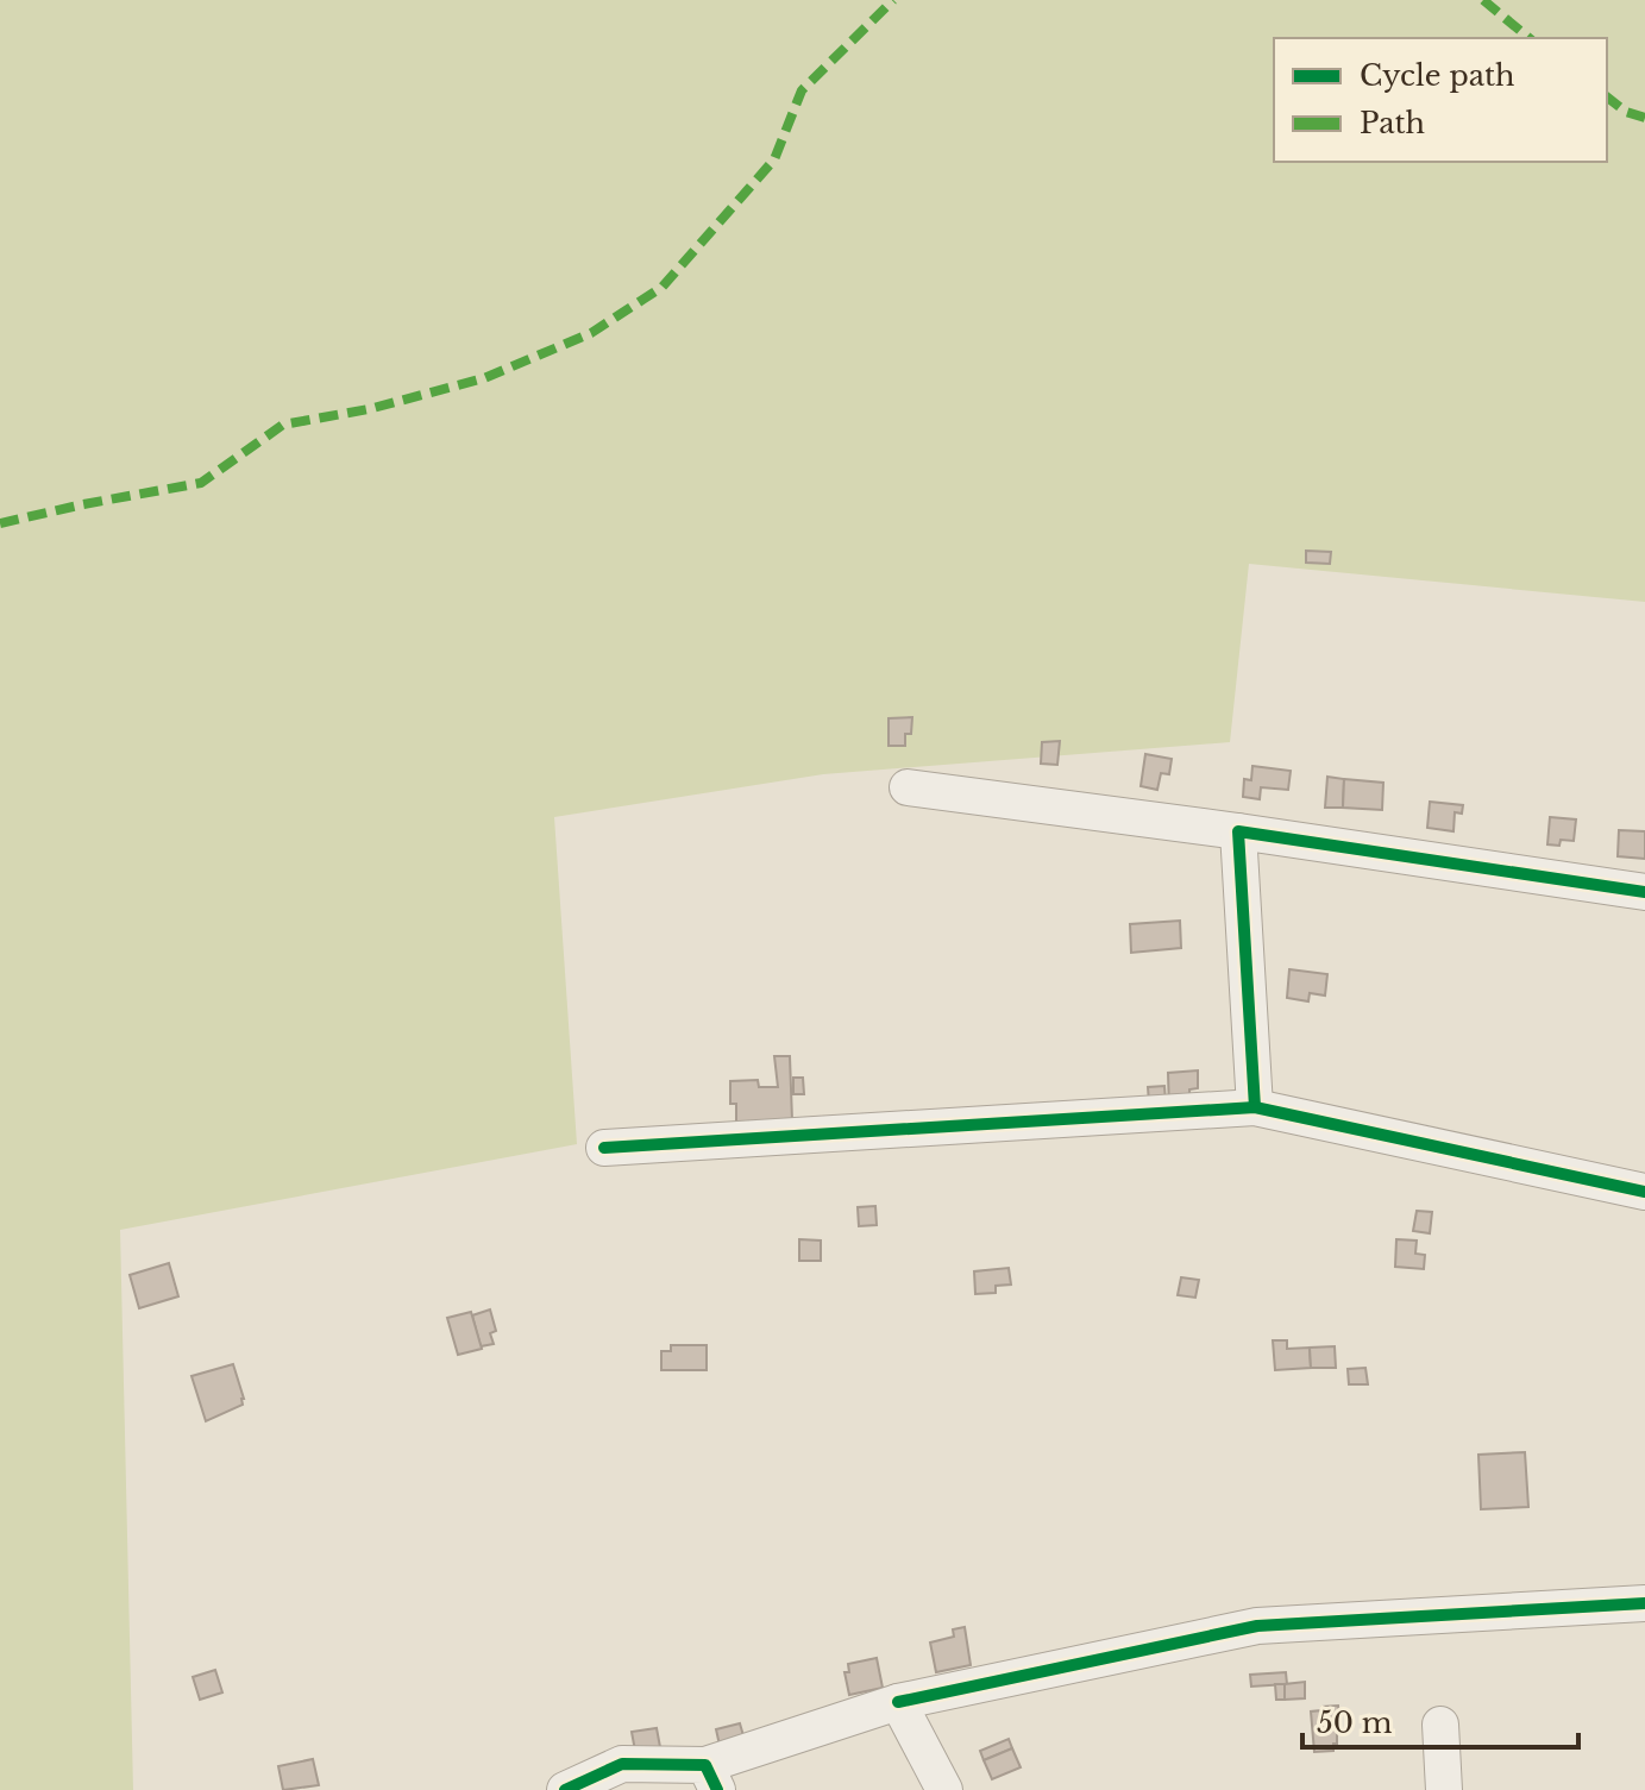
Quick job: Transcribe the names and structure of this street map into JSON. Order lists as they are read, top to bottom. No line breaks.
{"legend":["Cycle path","Path"],"scale_bar":"50 m"}
